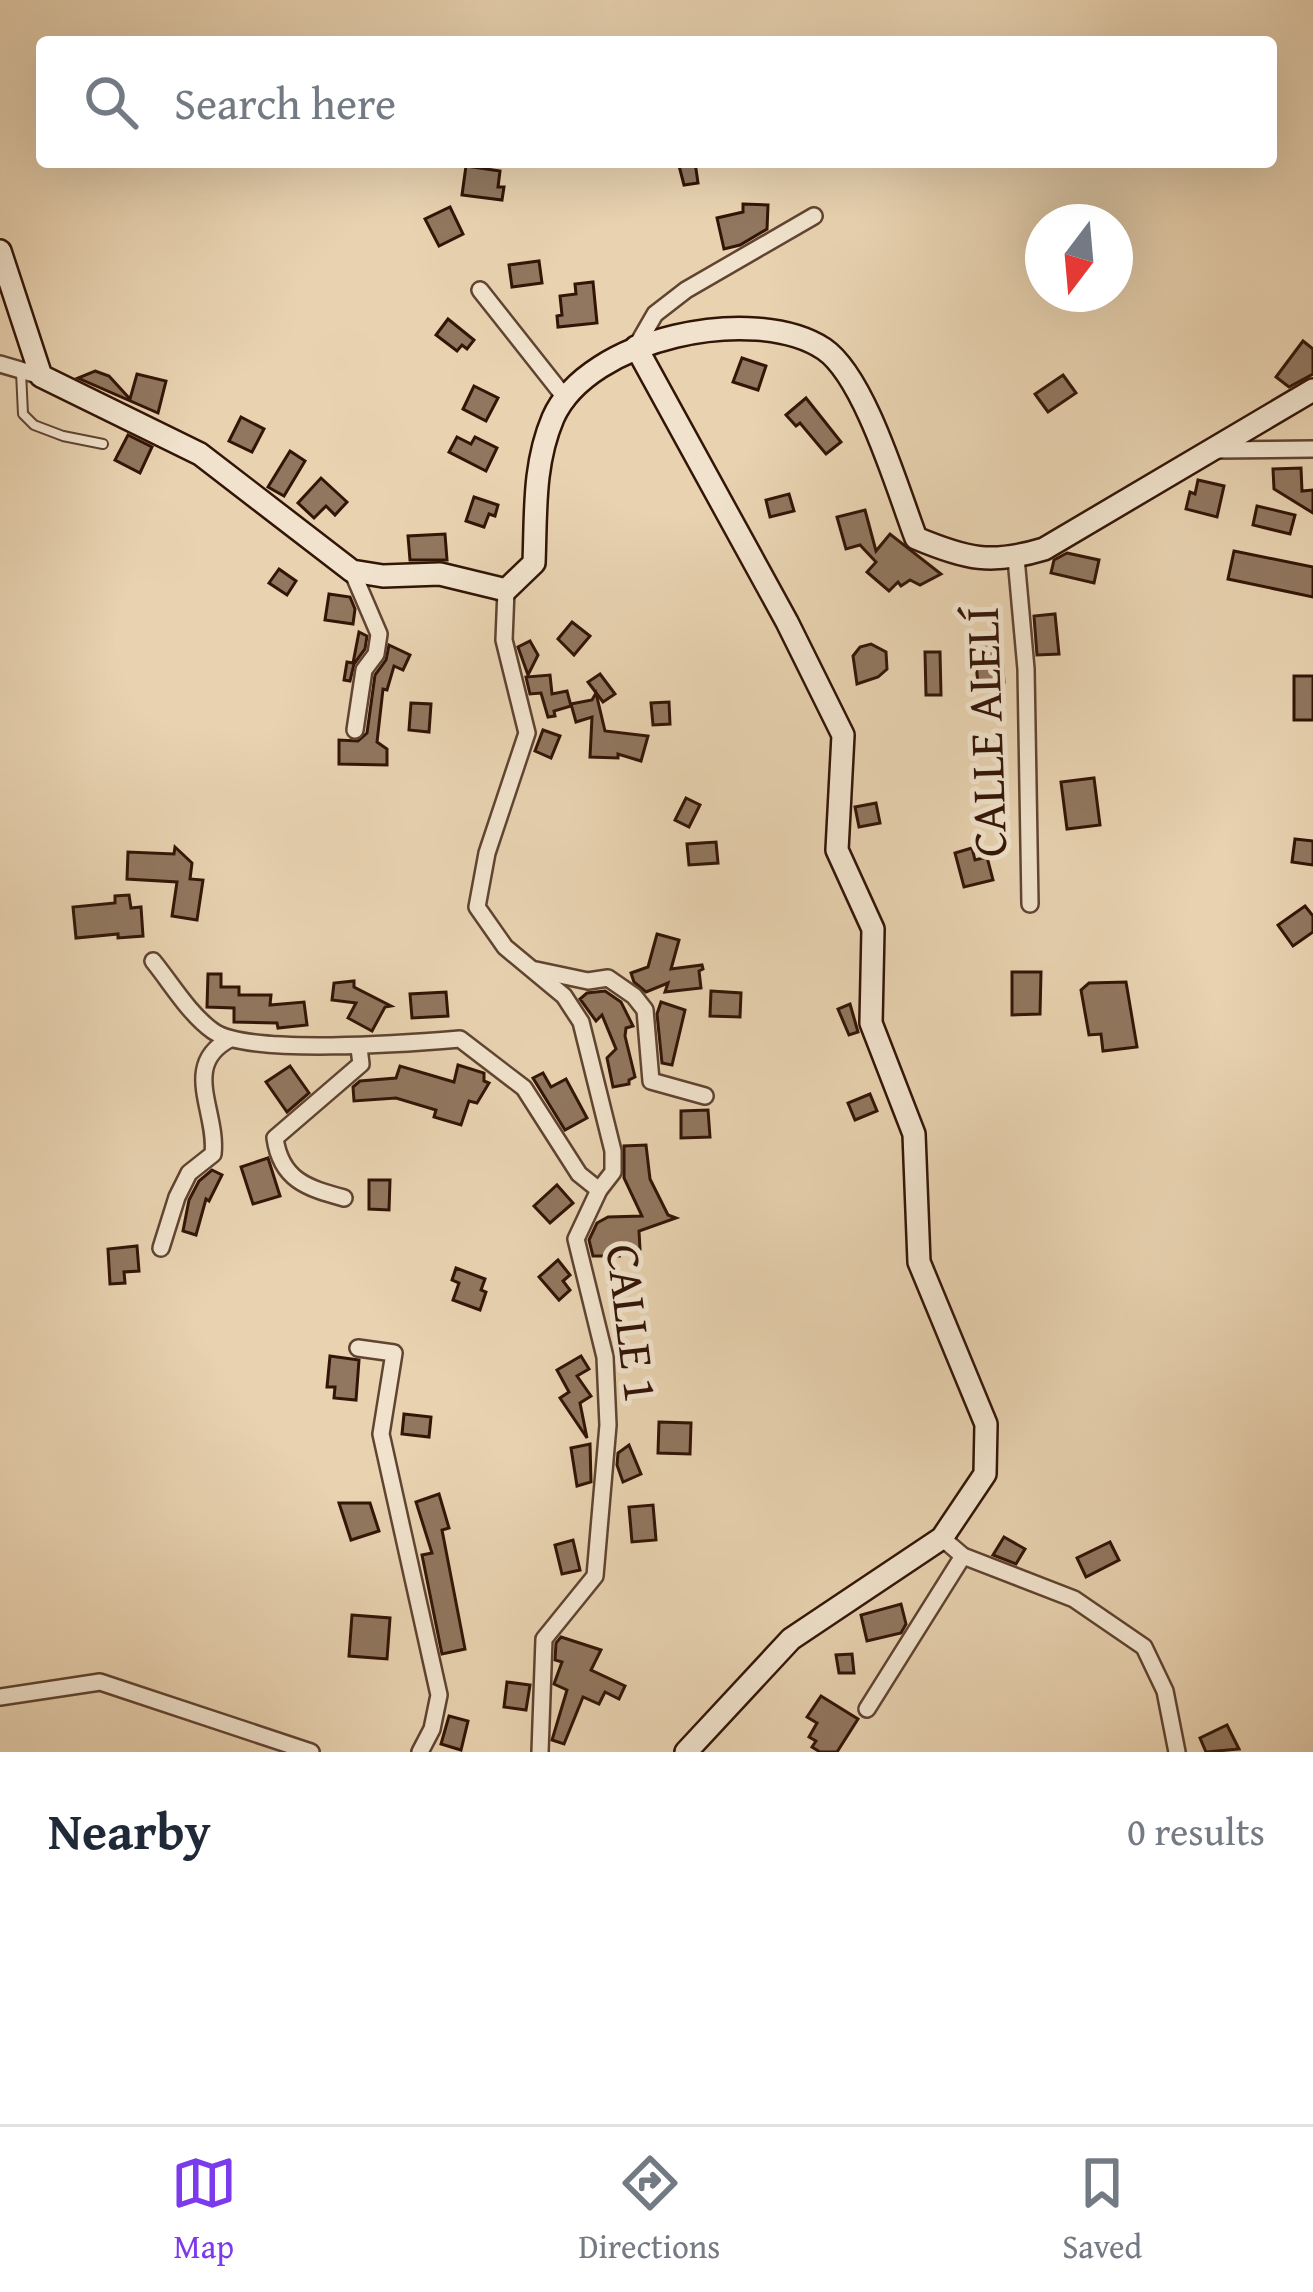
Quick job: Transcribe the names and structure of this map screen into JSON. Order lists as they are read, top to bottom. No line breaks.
{"streets":{"street":["CALLE ALELÍ","CALLE 1"]},"north":"bottom","page":{"search":"Search here","heading":["Nearby","0 results"],"nav":["Map","Directions","Saved"]}}
